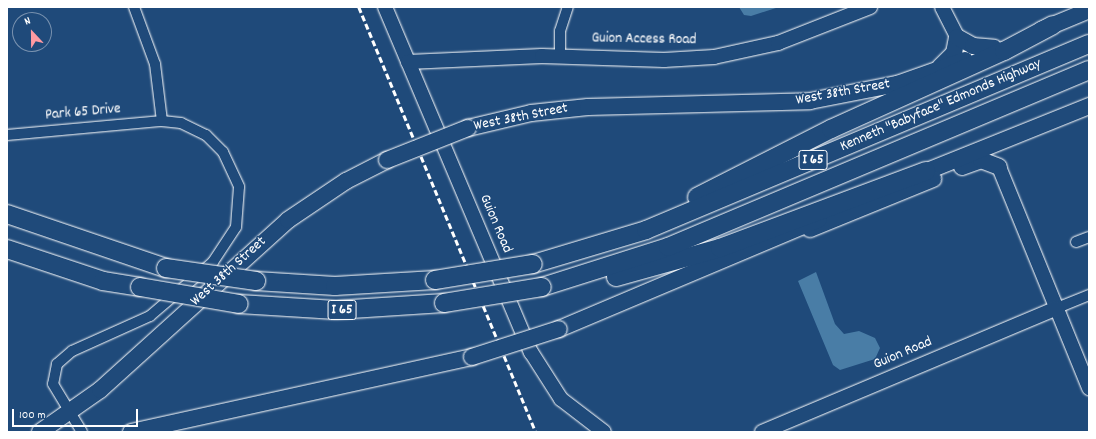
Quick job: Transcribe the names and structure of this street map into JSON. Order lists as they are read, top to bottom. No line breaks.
{"streets":{"highway":["Kenneth \"Babyface\" Edmonds Highway","I 65"],"main road":["West 38th Street"],"street":["Guion Access Road","Park 65 Drive","Guion Road"]},"crossings":[["Guion Access Road","Guion Road"],["West 38th Street","Park 65 Drive"]],"scale_bar":"100 m","north":"top"}
